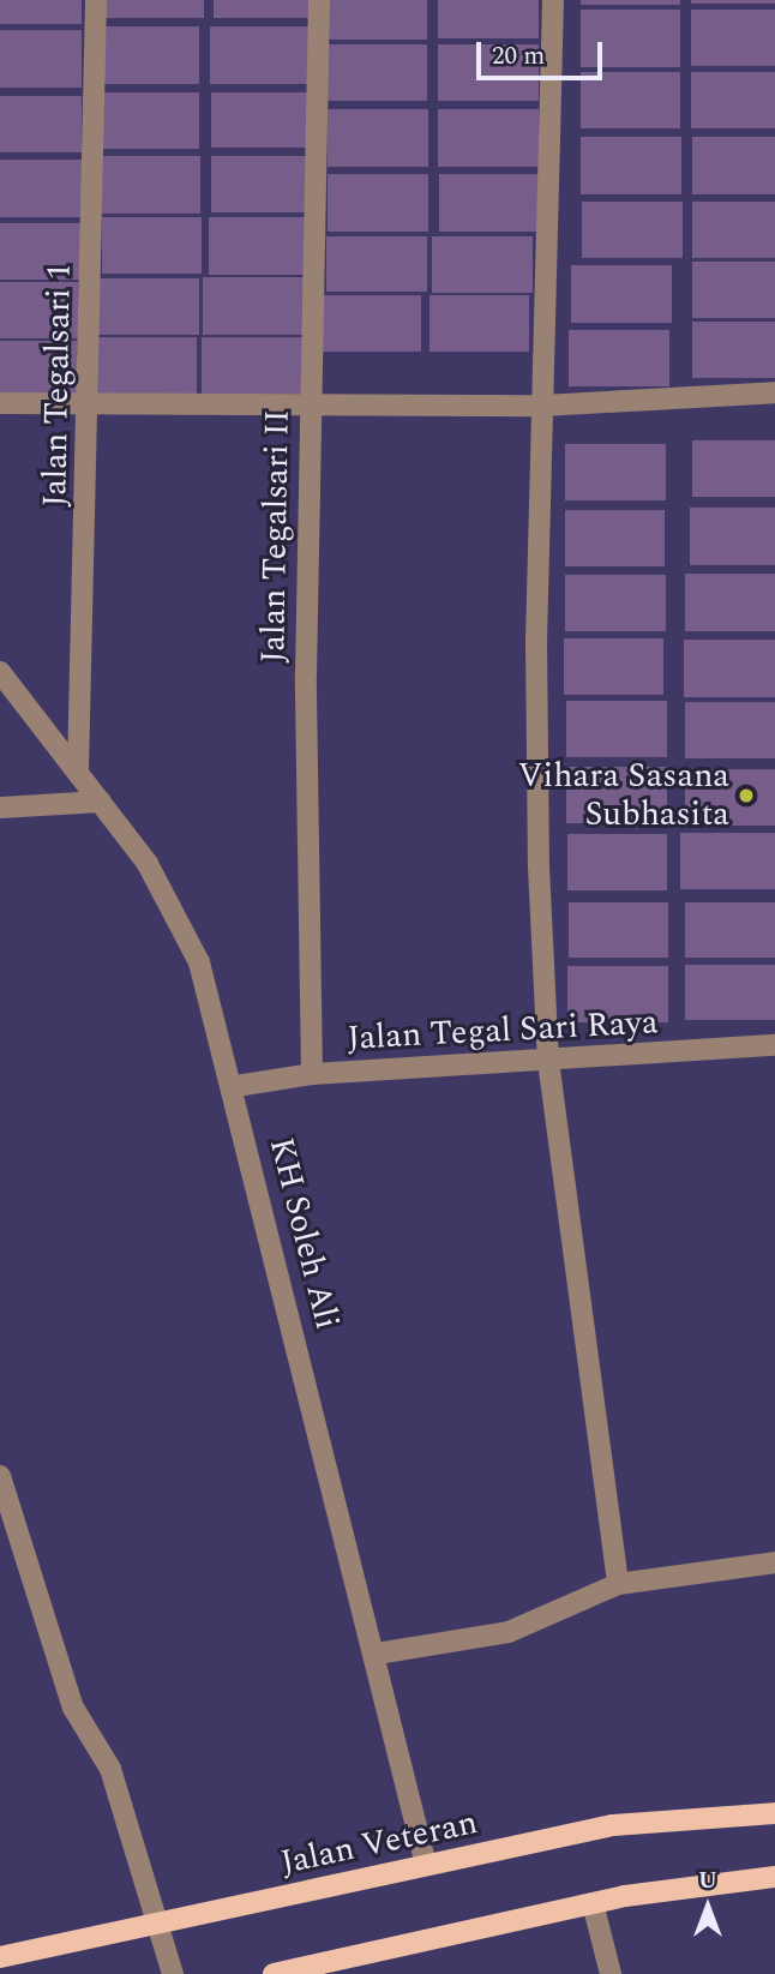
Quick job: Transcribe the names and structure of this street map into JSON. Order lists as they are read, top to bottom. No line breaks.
{"streets":{"main road":["Jalan Veteran"],"street":["Jalan Tegalsari 1","Jalan Tegalsari II","Jalan Tegal Sari Raya","KH Soleh Ali"]},"crossings":[["Jalan Tegalsari 1","KH Soleh Ali"],["Jalan Tegalsari II","Jalan Tegal Sari Raya"],["Jalan Tegal Sari Raya","KH Soleh Ali"],["KH Soleh Ali","Jalan Veteran"]],"places":["Vihara Sasana Subhasita"],"scale_bar":"20 m","north":"top"}
